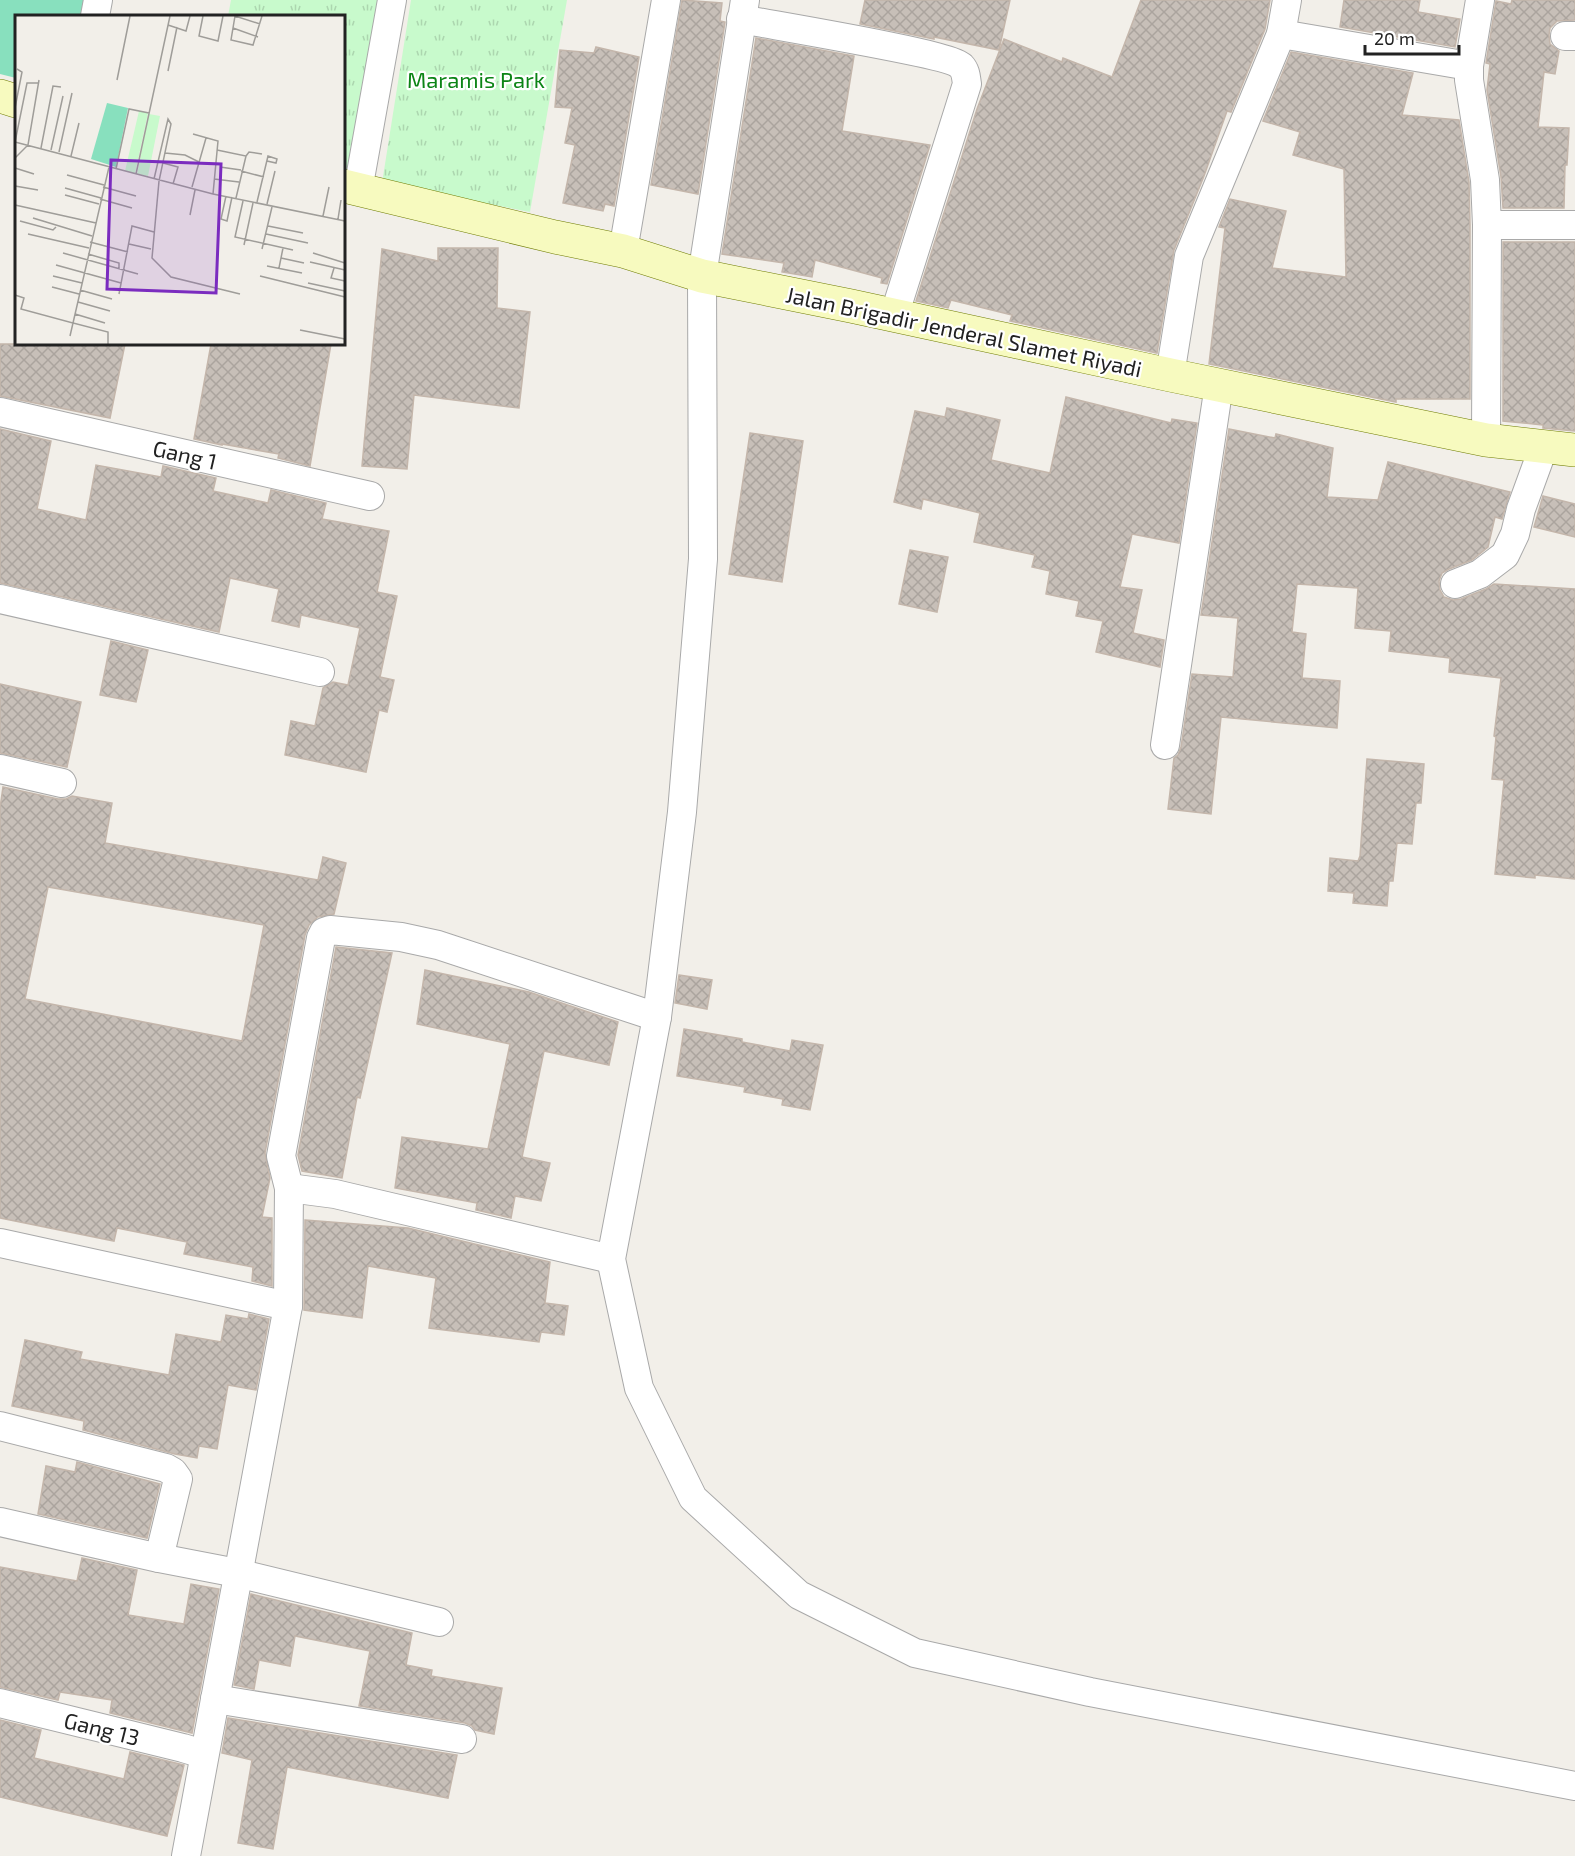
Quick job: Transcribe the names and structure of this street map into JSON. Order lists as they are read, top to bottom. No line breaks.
{"streets":{"main road":["Jalan Brigadir Jenderal Slamet Riyadi"],"street":["Gang 1","Gang 13"]},"parks":["Maramis Park"],"scale_bar":"20 m"}
